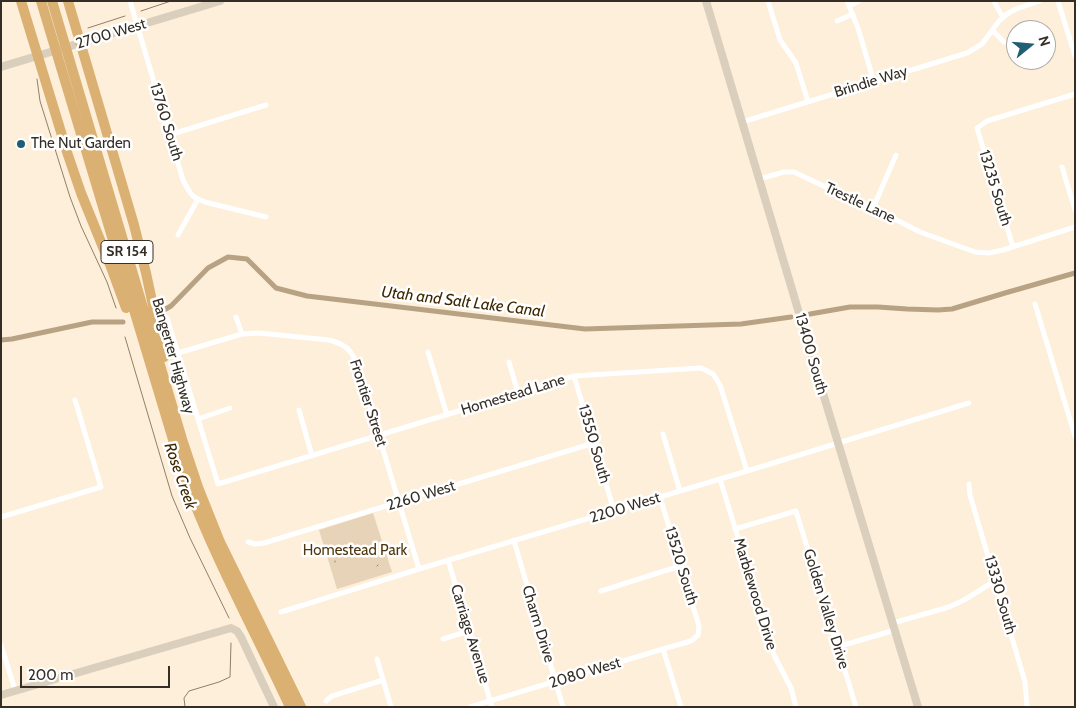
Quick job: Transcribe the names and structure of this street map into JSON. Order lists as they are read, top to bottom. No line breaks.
{"streets":{"highway":["SR 154","Bangerter Highway"],"street":["2700 West","Brindie Way","13760 South","13235 South","Trestle Lane","13400 South","Homestead Lane","Frontier Street","13550 South","2260 West","2200 West","13520 South","Marblewood Drive","13330 South","Golden Valley Drive","Charm Drive","Carriage Avenue","2080 West"]},"crossings":[["2700 West","13760 South"],["Brindie Way","13400 South"],["13235 South","Trestle Lane"],["Trestle Lane","13400 South"],["13400 South","2200 West"],["Homestead Lane","Frontier Street"],["Homestead Lane","13550 South"],["Homestead Lane","2200 West"],["Frontier Street","2260 West"],["Frontier Street","2200 West"],["13550 South","2260 West"],["13550 South","2200 West"],["2200 West","13520 South"],["2200 West","Marblewood Drive"],["2200 West","Charm Drive"],["2200 West","Carriage Avenue"],["13520 South","2080 West"],["Marblewood Drive","Golden Valley Drive"],["Charm Drive","2080 West"],["Carriage Avenue","2080 West"]],"water":["Utah and Salt Lake Canal","Rose Creek"],"parks":["Homestead Park"],"places":["The Nut Garden"],"scale_bar":"200 m","north":"right"}
